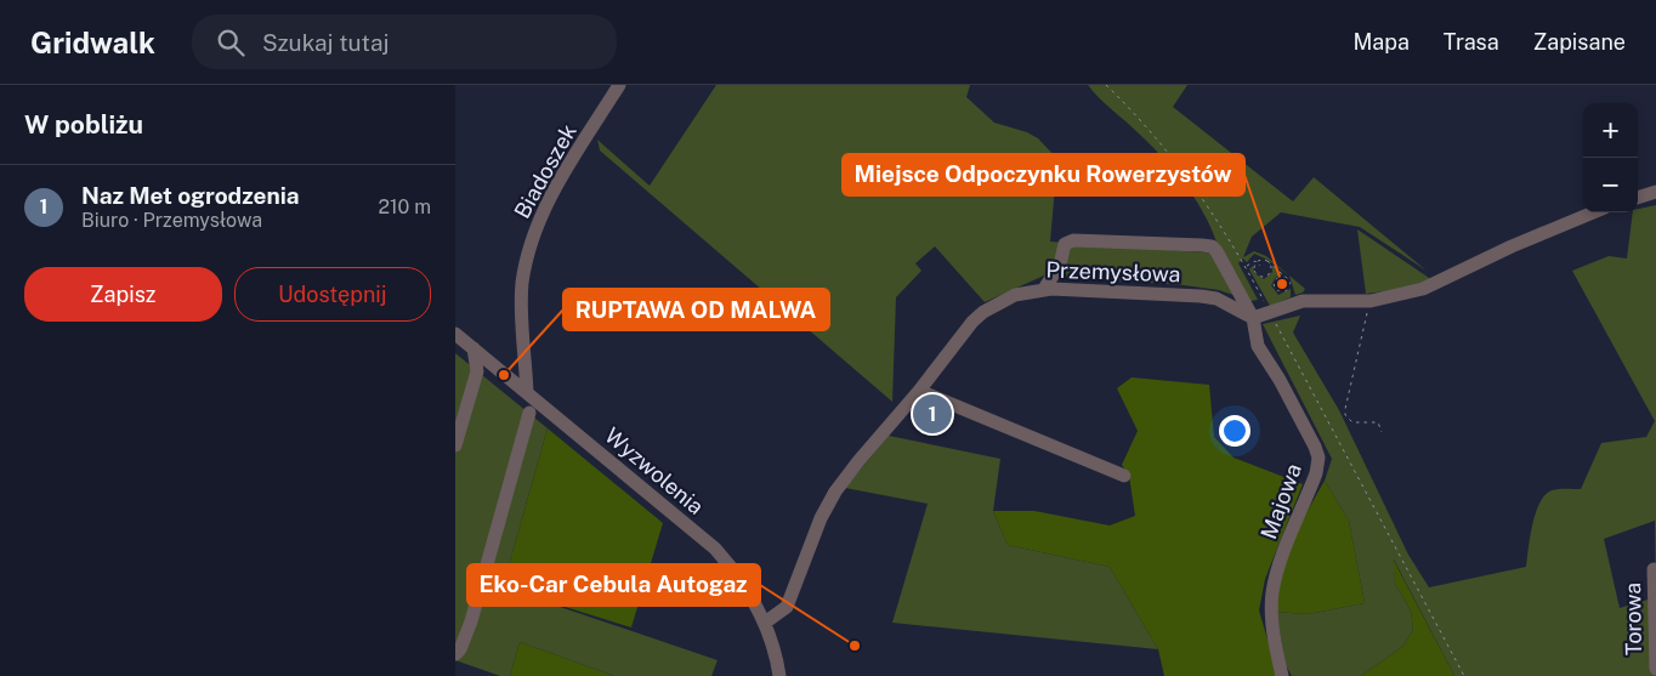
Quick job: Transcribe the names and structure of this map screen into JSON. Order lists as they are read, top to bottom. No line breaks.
{"streets":{"street":["Biadoszek","Przemysłowa","Wyzwolenia","Majowa","Torowa"]},"crossings":[["Biadoszek","Wyzwolenia"],["Przemysłowa","Wyzwolenia"],["Przemysłowa","Majowa"]],"places":["Miejsce Odpoczynku Rowerzystów","RUPTAWA OD MALWA","Eko-Car Cebula Autogaz"],"page":{"header":"Gridwalk","search":"Szukaj tutaj","nav":["Mapa","Trasa","Zapisane"],"heading":"W pobliżu","map_buttons":["+","−"],"list":[{"mark":"1","name":"Naz Met ogrodzenia","note":"Biuro · Przemysłowa","value":"210 m"}],"buttons":["Zapisz","Udostępnij"],"pins":"1"}}
